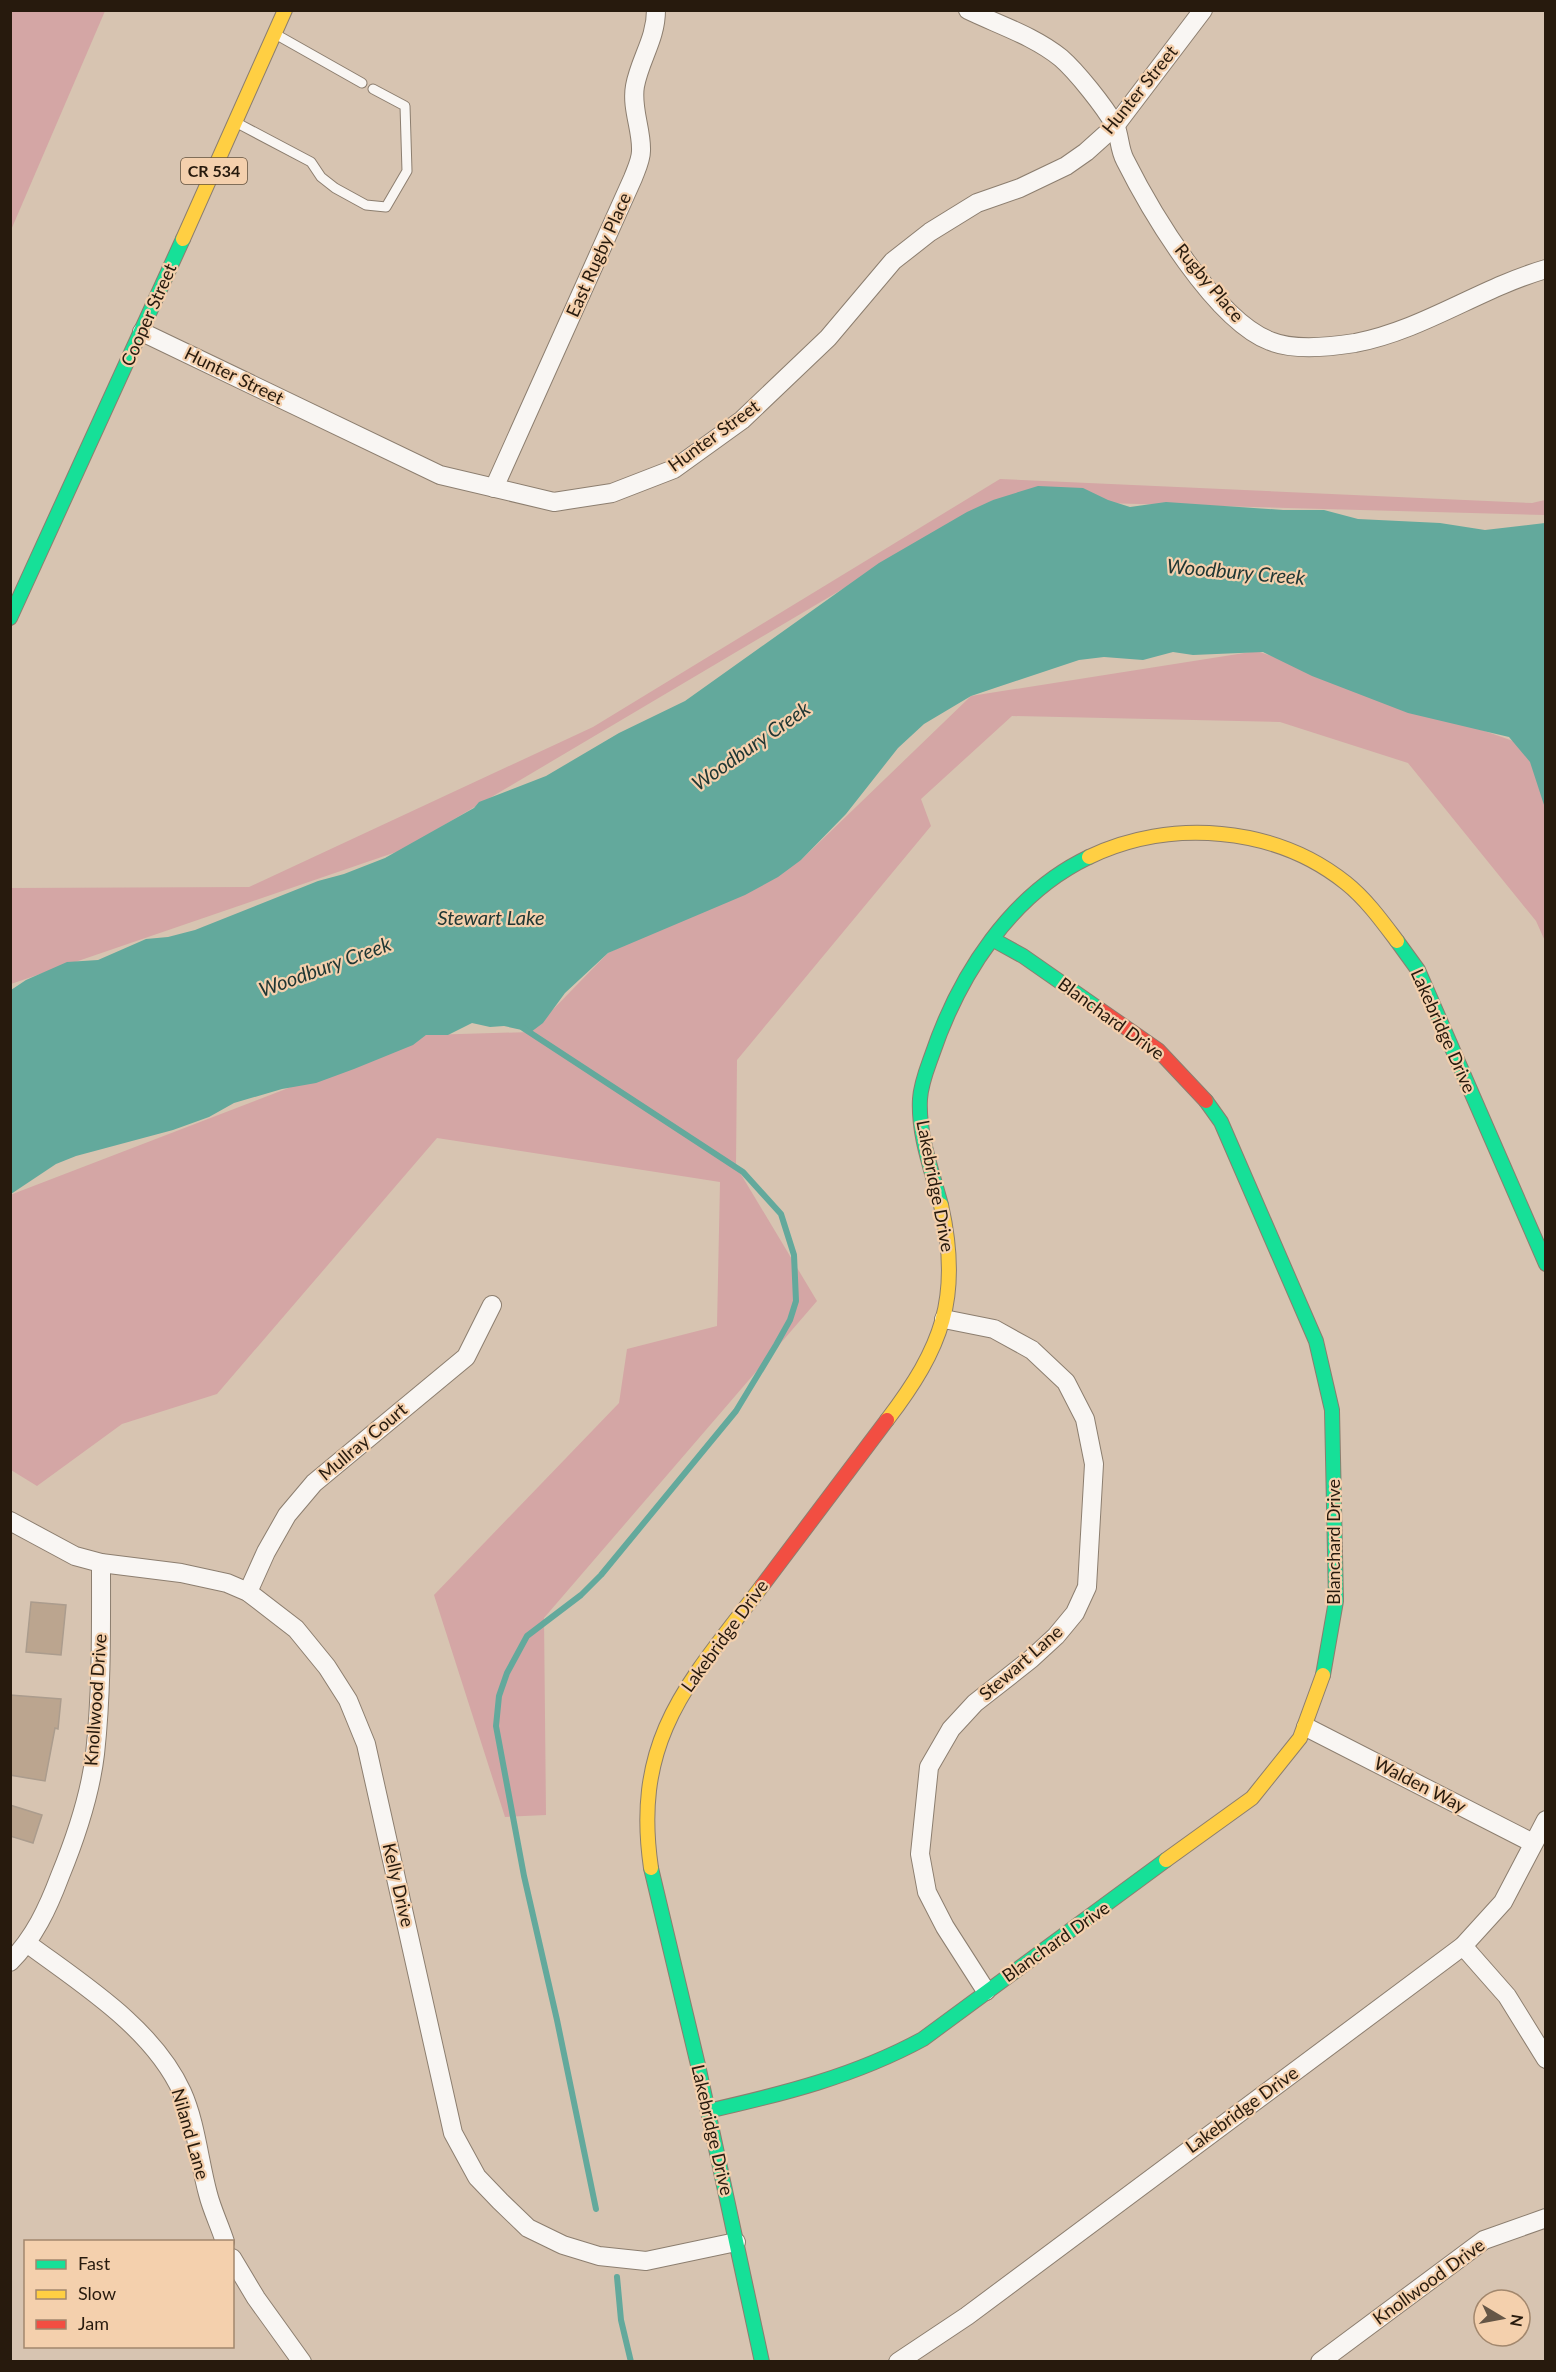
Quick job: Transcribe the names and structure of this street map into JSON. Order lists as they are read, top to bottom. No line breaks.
{"streets":{"street":["Hunter Street","CR 534","East Rugby Place","Rugby Place","Cooper Street","Blanchard Drive","Lakebridge Drive","Mullray Court","Stewart Lane","Knollwood Drive","Walden Way","Kelly Drive","Niland Lane"]},"crossings":[["Hunter Street","East Rugby Place"],["Hunter Street","Rugby Place"],["Hunter Street","Cooper Street"],["Blanchard Drive","Lakebridge Drive"],["Blanchard Drive","Stewart Lane"],["Blanchard Drive","Walden Way"],["Lakebridge Drive","Stewart Lane"],["Lakebridge Drive","Walden Way"],["Lakebridge Drive","Kelly Drive"],["Mullray Court","Kelly Drive"],["Knollwood Drive","Kelly Drive"],["Knollwood Drive","Niland Lane"]],"water":["Woodbury Creek","Stewart Lake"],"legend":["Fast","Slow","Jam"],"north":"right"}
